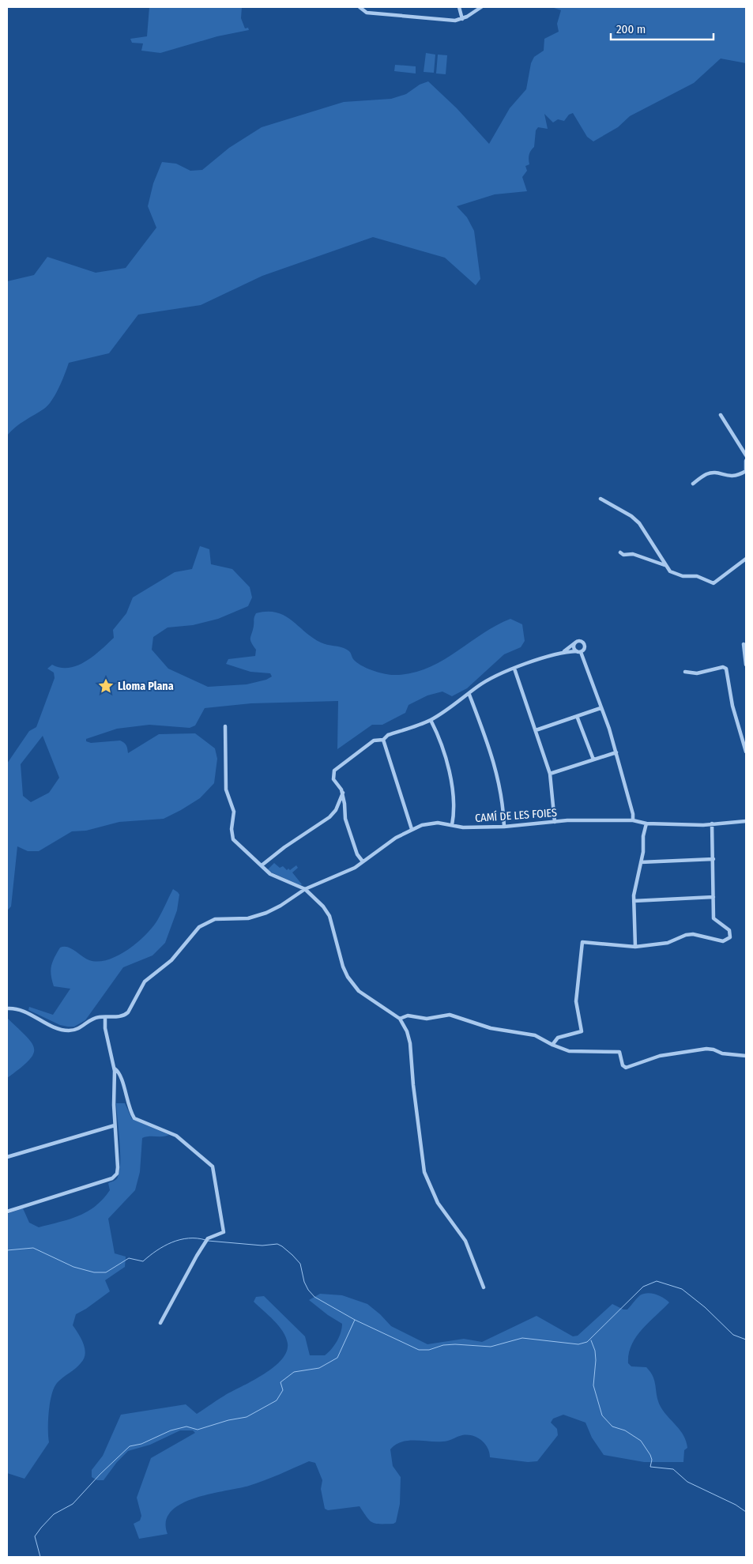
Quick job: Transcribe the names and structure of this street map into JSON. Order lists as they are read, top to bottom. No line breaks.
{"streets":{"street":["CAMÍ DE LES FOIES"]},"places":{"place":["Lloma Plana"]},"scale_bar":"200 m"}
